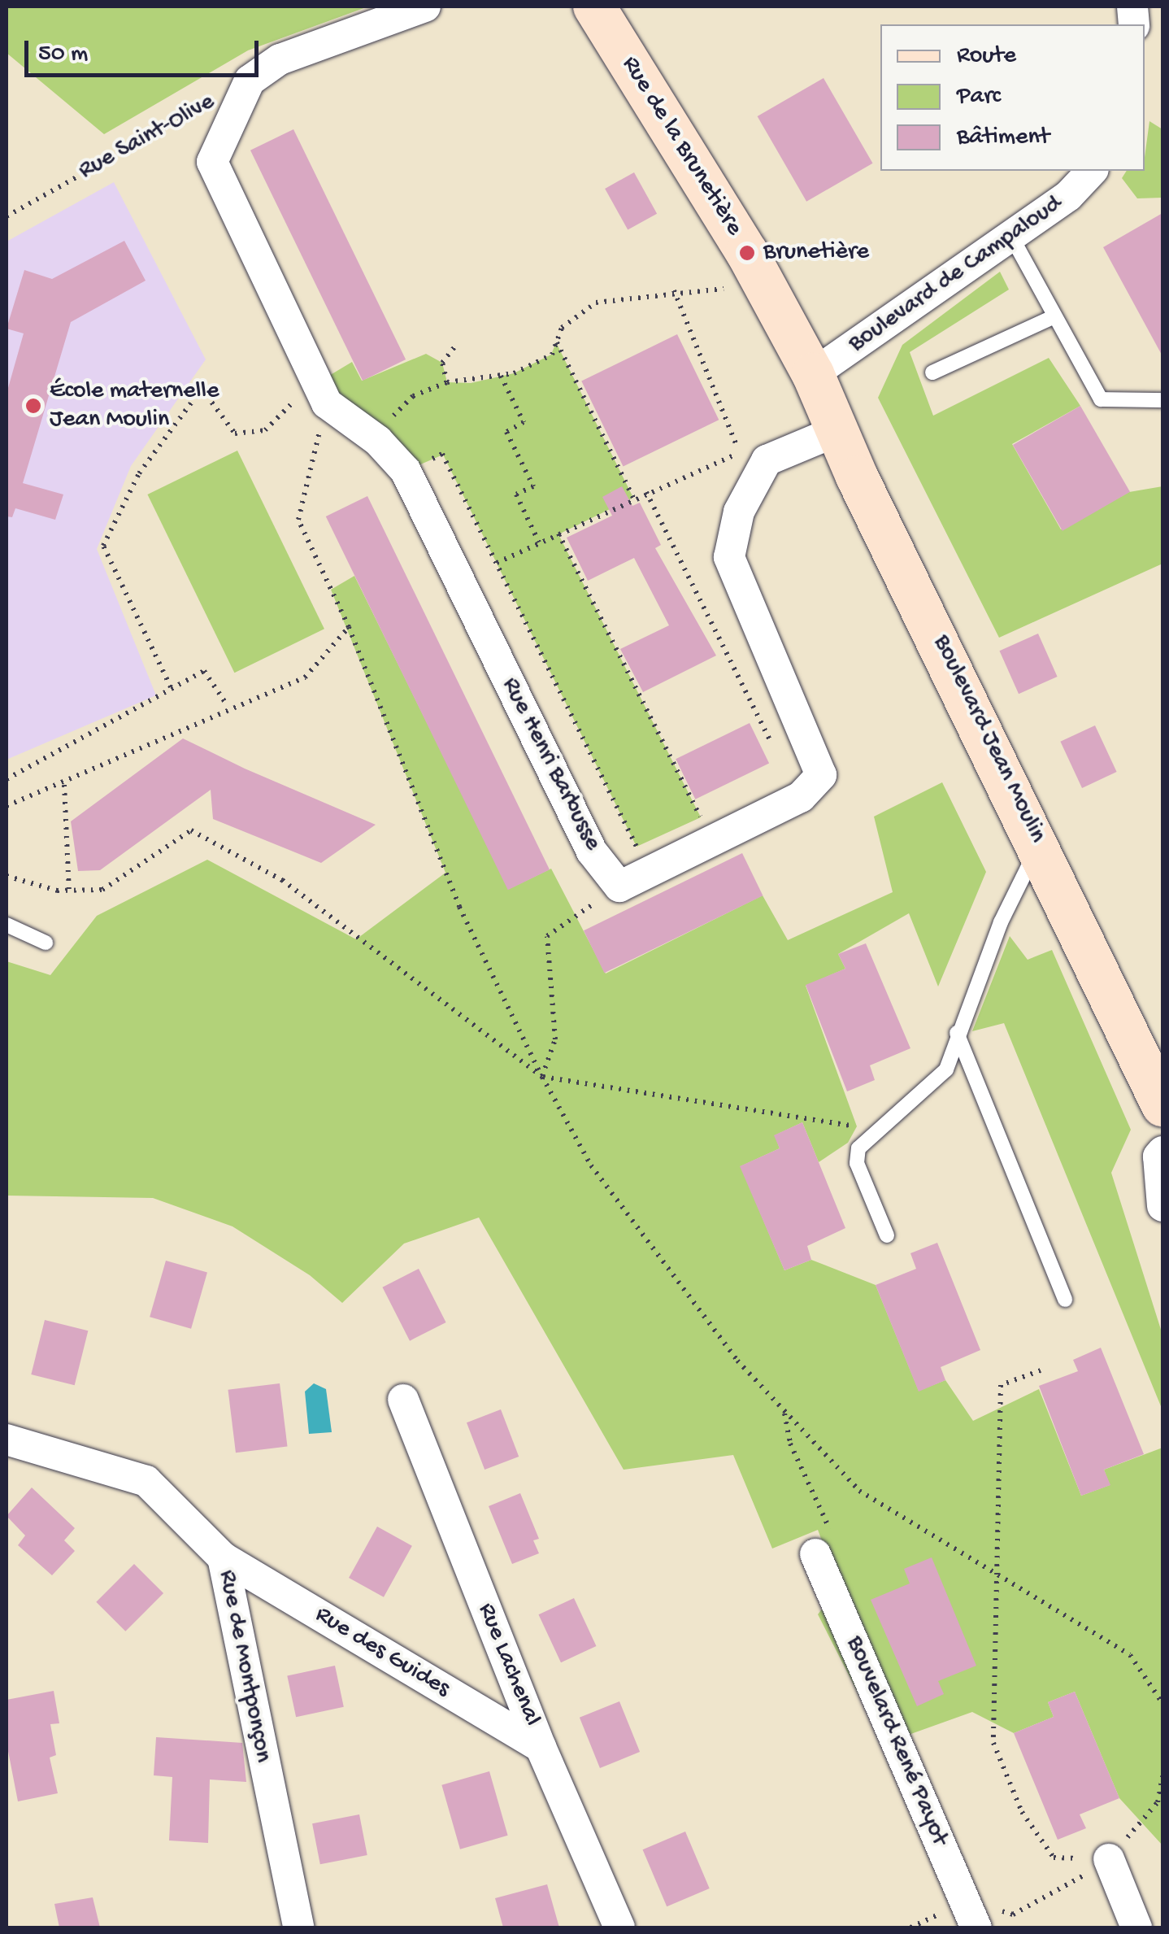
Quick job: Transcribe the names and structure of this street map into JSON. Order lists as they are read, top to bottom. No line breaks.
{"streets":{"street":["Rue de la Brunetière","Boulevard de Campaloud","Boulevard Jean Moulin","Rue Henri Barbusse","Rue des Guides","Rue Lachenal","Rue de Montponçon","Bouvelard René Payot"],"path":["Rue Saint-Olive"]},"crossings":[["Rue Saint-Olive","Rue Henri Barbusse"],["Rue de la Brunetière","Boulevard de Campaloud"],["Rue de la Brunetière","Boulevard Jean Moulin"],["Boulevard de Campaloud","Boulevard Jean Moulin"],["Rue des Guides","Rue Lachenal"],["Rue des Guides","Rue de Montponçon"]],"places":["Brunetière","École maternelle Jean Moulin"],"legend":["Route","Parc","Bâtiment"],"scale_bar":"50 m"}
